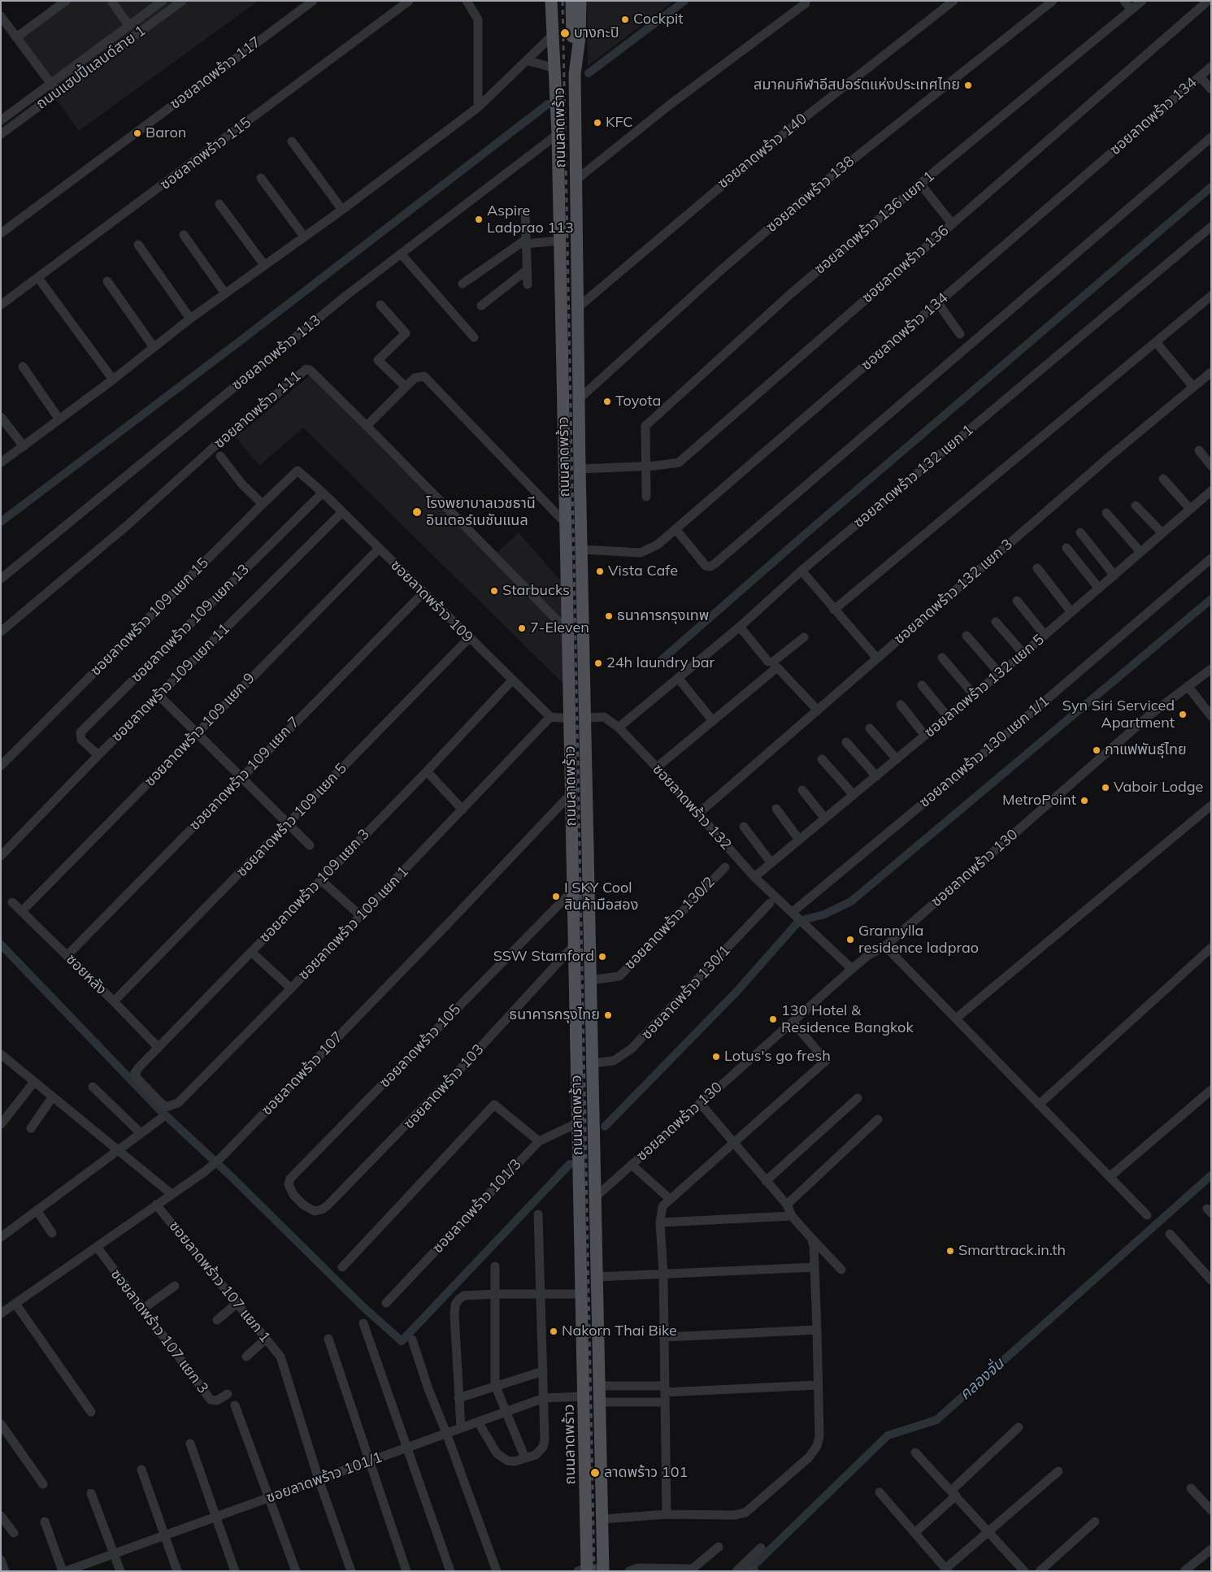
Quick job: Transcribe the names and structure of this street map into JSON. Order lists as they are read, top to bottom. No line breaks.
{"streets":{"main road":["ถนนลาดพร้าว"],"street":["ถนนแฮปปี้แลนด์สาย 1","ซอยลาดพร้าว 117","ซอยลาดพร้าว 134","ซอยลาดพร้าว 140","ซอยลาดพร้าว 115","ซอยลาดพร้าว 138","ซอยลาดพร้าว 136 แยก 1","ซอยลาดพร้าว 136","ซอยลาดพร้าว 113","ซอยลาดพร้าว 111","ซอยลาดพร้าว 132 แยก 1","ซอยลาดพร้าว 132 แยก 3","ซอยลาดพร้าว 109","ซอยลาดพร้าว 109 แยก 15","ซอยลาดพร้าว 109 แยก 13","ซอยลาดพร้าว 109 แยก 11","ซอยลาดพร้าว 132 แยก 5","ซอยลาดพร้าว 109 แยก 9","ซอยลาดพร้าว 130 แยก 1/1","ซอยลาดพร้าว 109 แยก 7","ซอยลาดพร้าว 132","ซอยลาดพร้าว 109 แยก 5","ซอยลาดพร้าว 130","ซอยลาดพร้าว 109 แยก 3","ซอยลาดพร้าว 109 แยก 1","ซอยลาดพร้าว 130/2","ซอยหลัง","ซอยลาดพร้าว 130/1","ซอยลาดพร้าว 105","ซอยลาดพร้าว 107","ซอยลาดพร้าว 103","ซอยลาดพร้าว 101/3","ซอยลาดพร้าว 107 แยก 1","ซอยลาดพร้าว 107 แยก 3","ซอยลาดพร้าว 101/1"]},"crossings":[["ซอยลาดพร้าว 134","ถนนลาดพร้าว"],["ถนนลาดพร้าว","ซอยลาดพร้าว 140"],["ถนนลาดพร้าว","ซอยลาดพร้าว 138"],["ถนนลาดพร้าว","ซอยลาดพร้าว 136"],["ถนนลาดพร้าว","ซอยลาดพร้าว 113"],["ถนนลาดพร้าว","ซอยลาดพร้าว 111"],["ถนนลาดพร้าว","ซอยลาดพร้าว 132"],["ถนนลาดพร้าว","ซอยลาดพร้าว 130"],["ถนนลาดพร้าว","ซอยลาดพร้าว 130/2"],["ถนนลาดพร้าว","ซอยลาดพร้าว 130/1"],["ถนนลาดพร้าว","ซอยลาดพร้าว 105"],["ถนนลาดพร้าว","ซอยลาดพร้าว 107"],["ถนนลาดพร้าว","ซอยลาดพร้าว 103"],["ถนนลาดพร้าว","ซอยลาดพร้าว 101/3"],["ถนนลาดพร้าว","ซอยลาดพร้าว 101/1"],["ซอยลาดพร้าว 136 แยก 1","ซอยลาดพร้าว 136"],["ซอยลาดพร้าว 132 แยก 1","ซอยลาดพร้าว 132"],["ซอยลาดพร้าว 132 แยก 3","ซอยลาดพร้าว 132"],["ซอยลาดพร้าว 109","ซอยลาดพร้าว 109 แยก 15"],["ซอยลาดพร้าว 109","ซอยลาดพร้าว 109 แยก 13"],["ซอยลาดพร้าว 109","ซอยลาดพร้าว 109 แยก 11"],["ซอยลาดพร้าว 109","ซอยลาดพร้าว 109 แยก 9"],["ซอยลาดพร้าว 109","ซอยลาดพร้าว 109 แยก 7"],["ซอยลาดพร้าว 109","ซอยลาดพร้าว 109 แยก 5"],["ซอยลาดพร้าว 109","ซอยลาดพร้าว 109 แยก 3"],["ซอยลาดพร้าว 109","ซอยลาดพร้าว 109 แยก 1"],["ซอยลาดพร้าว 109 แยก 13","ซอยลาดพร้าว 109 แยก 11"],["ซอยลาดพร้าว 132 แยก 5","ซอยลาดพร้าว 132"],["ซอยลาดพร้าว 109 แยก 9","ซอยหลัง"],["ซอยลาดพร้าว 130 แยก 1/1","ซอยลาดพร้าว 132"],["ซอยลาดพร้าว 109 แยก 7","ซอยหลัง"],["ซอยลาดพร้าว 132","ซอยลาดพร้าว 130"],["ซอยลาดพร้าว 109 แยก 5","ซอยหลัง"],["ซอยลาดพร้าว 109 แยก 3","ซอยลาดพร้าว 109 แยก 1"],["ซอยลาดพร้าว 109 แยก 3","ซอยหลัง"],["ซอยลาดพร้าว 105","ซอยลาดพร้าว 103"],["ซอยลาดพร้าว 107","ซอยลาดพร้าว 107 แยก 1"],["ซอยลาดพร้าว 107","ซอยลาดพร้าว 107 แยก 3"],["ซอยลาดพร้าว 107 แยก 1","ซอยลาดพร้าว 101/1"]],"water":["คลองจั่น"],"places":["Cockpit","บางกะปิ","สมาคมกีฬาอีสปอร์ตแห่งประเทศไทย","KFC","Baron","Aspire Ladprao 113","Toyota","โรงพยาบาลเวชธานี อินเตอร์เนชันแนล","Vista Cafe","Starbucks","ธนาคารกรุงเทพ","7-Eleven","24h laundry bar","Syn Siri Serviced Apartment","กาแฟพันธุ์ไทย","Vaboir Lodge","MetroPoint","I SKY Cool สินค้ามือสอง","Grannylla residence ladprao","SSW Stamford","ธนาคารกรุงไทย","130 Hotel & Residence Bangkok","Lotus's go fresh","Smarttrack.in.th","Nakorn Thai Bike","ลาดพร้าว 101"]}
